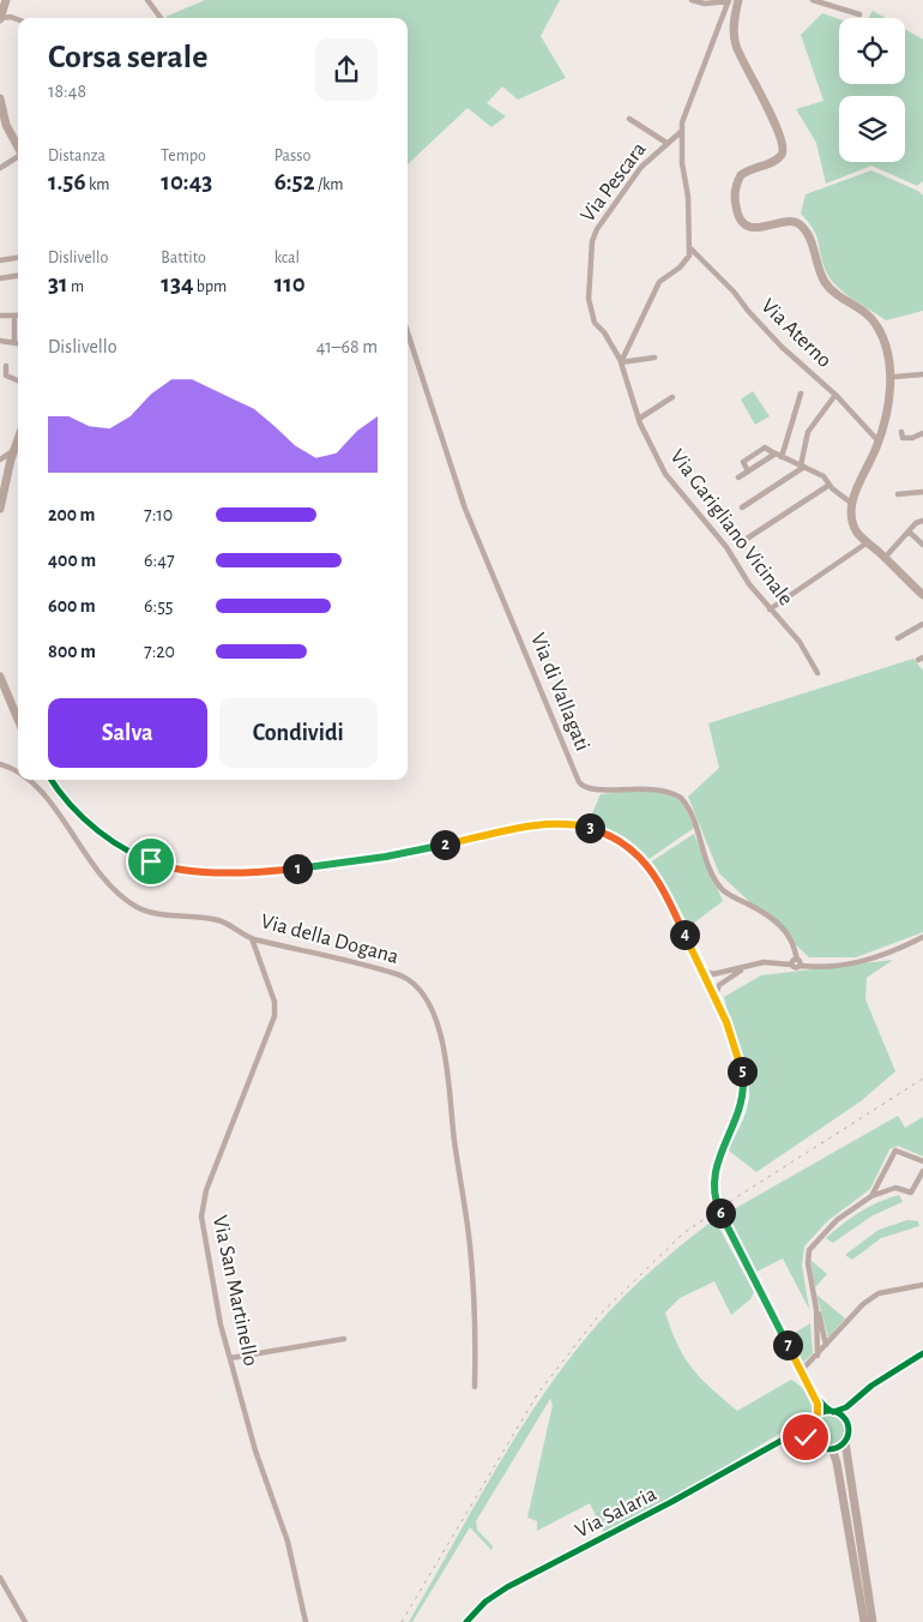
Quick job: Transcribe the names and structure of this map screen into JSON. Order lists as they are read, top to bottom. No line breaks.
{"streets":{"main road":["Via Salaria"],"street":["Via Pescara","Via Aterno","Via Garigliano Vicinale","Via di Vallagati","Via della Dogana","Via San Martinello"]},"crossings":[["Via Pescara","Via Garigliano Vicinale"],["Via della Dogana","Via San Martinello"]],"page":{"heading":["Corsa serale","18:48"],"stats":[["Distanza","1.56 km"],["Tempo","10:43"],["Passo","6:52 /km"],["Dislivello","31 m"],["Battito","134 bpm"],["kcal","110"]],"chart":["Dislivello","41–68 m"],"list":[{"name":"200 m","note":"7:10"},{"name":"400 m","note":"6:47"},{"name":"600 m","note":"6:55"},{"name":"800 m","note":"7:20"}],"buttons":["Salva","Condividi"],"pins":["3","2","1","4","5","6","7"]}}
